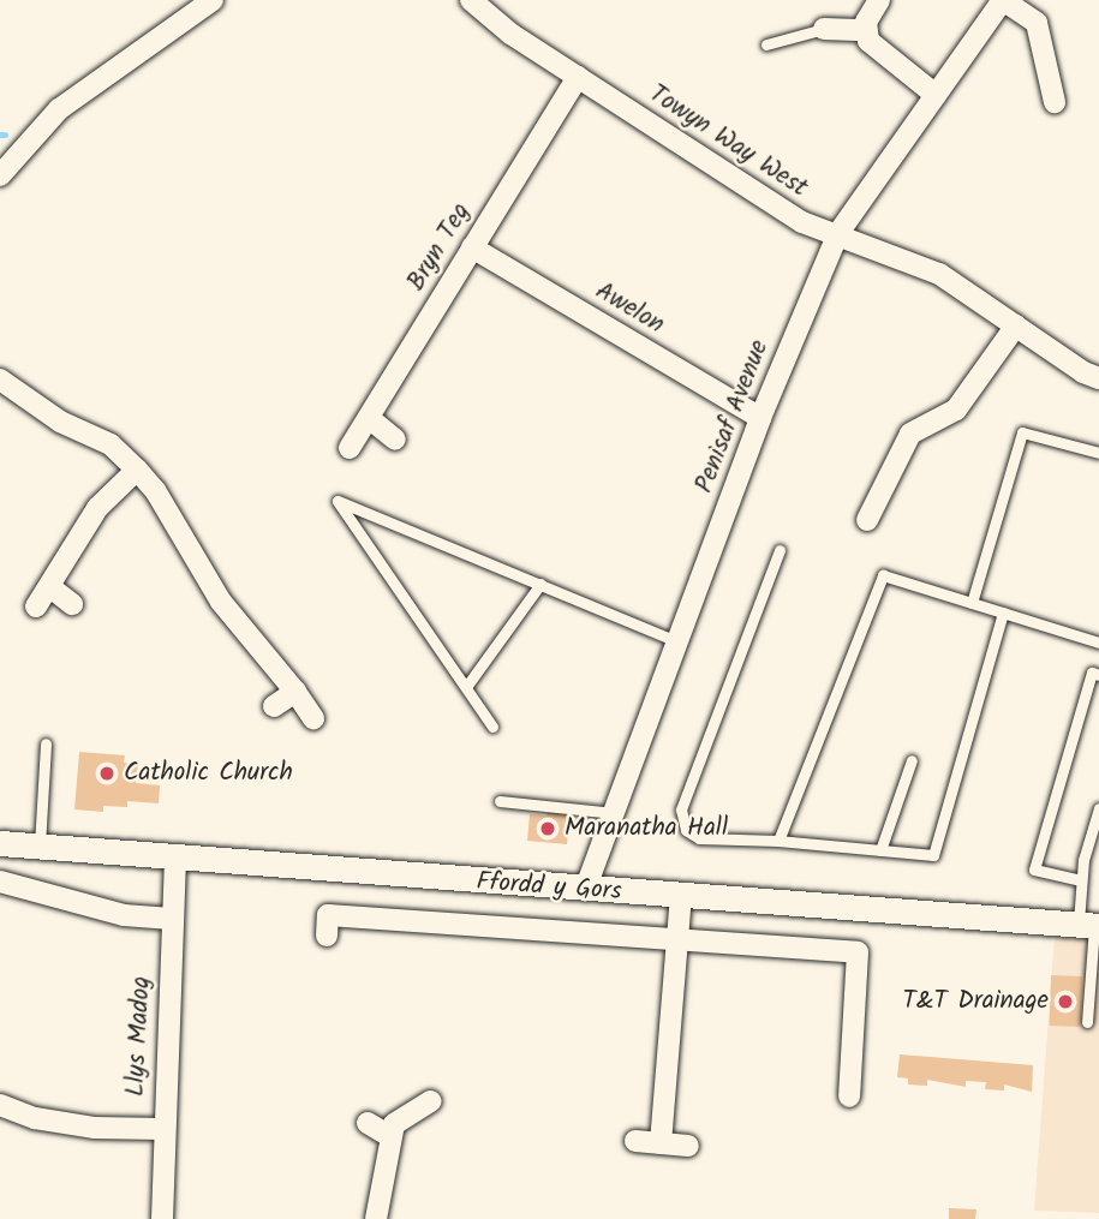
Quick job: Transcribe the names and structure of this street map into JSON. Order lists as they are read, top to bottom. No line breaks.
{"streets":{"street":["Towyn Way West","Bryn Teg","Awelon","Penisaf Avenue","Ffordd y Gors","Llys Madog"]},"crossings":[["Towyn Way West","Bryn Teg"],["Towyn Way West","Penisaf Avenue"],["Bryn Teg","Awelon"],["Awelon","Penisaf Avenue"],["Penisaf Avenue","Ffordd y Gors"],["Ffordd y Gors","Llys Madog"]],"places":["Catholic Church","Maranatha Hall","T&T Drainage"]}
